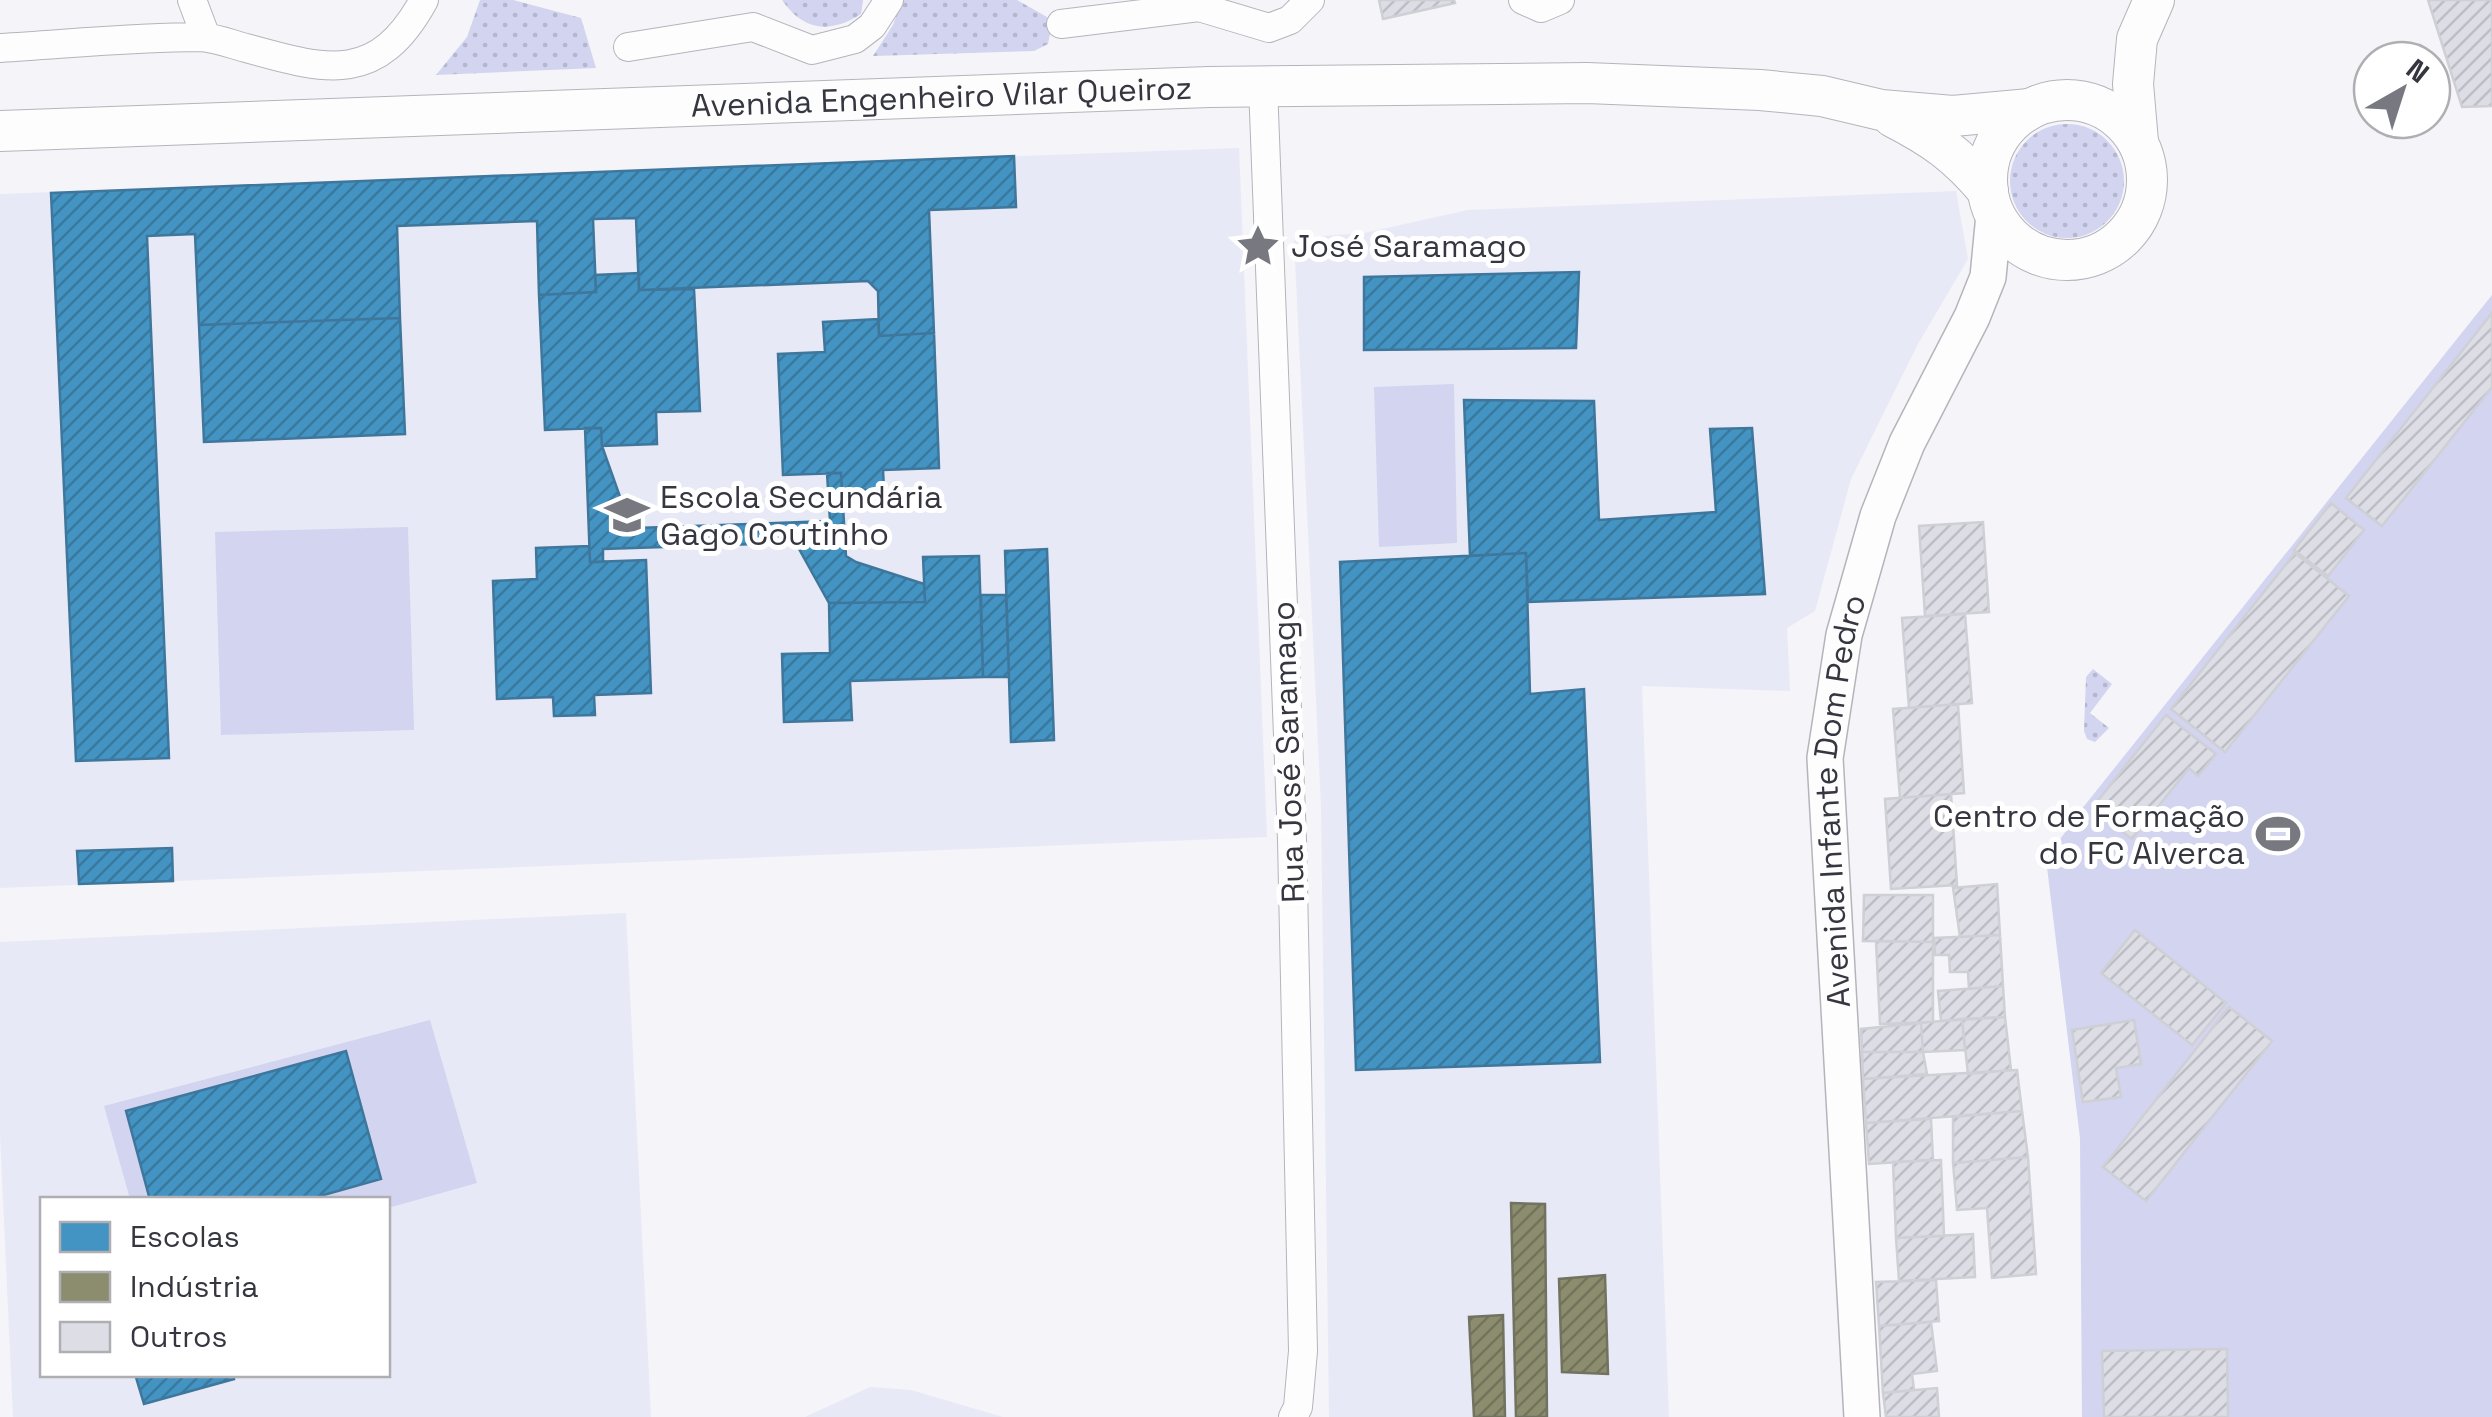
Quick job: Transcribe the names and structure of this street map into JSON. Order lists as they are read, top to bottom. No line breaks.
{"streets":{"main road":["Avenida Engenheiro Vilar Queiroz"],"street":["Rua José Saramago","Avenida Infante Dom Pedro"]},"crossings":[["Avenida Engenheiro Vilar Queiroz","Rua José Saramago"],["Avenida Engenheiro Vilar Queiroz","Avenida Infante Dom Pedro"]],"places":{"place":["José Saramago"],"school or university":["Escola Secundária Gago Coutinho"],"sports":["Centro de Formação do FC Alverca"]},"legend":["Escolas","Indústria","Outros"],"north":"top right"}
